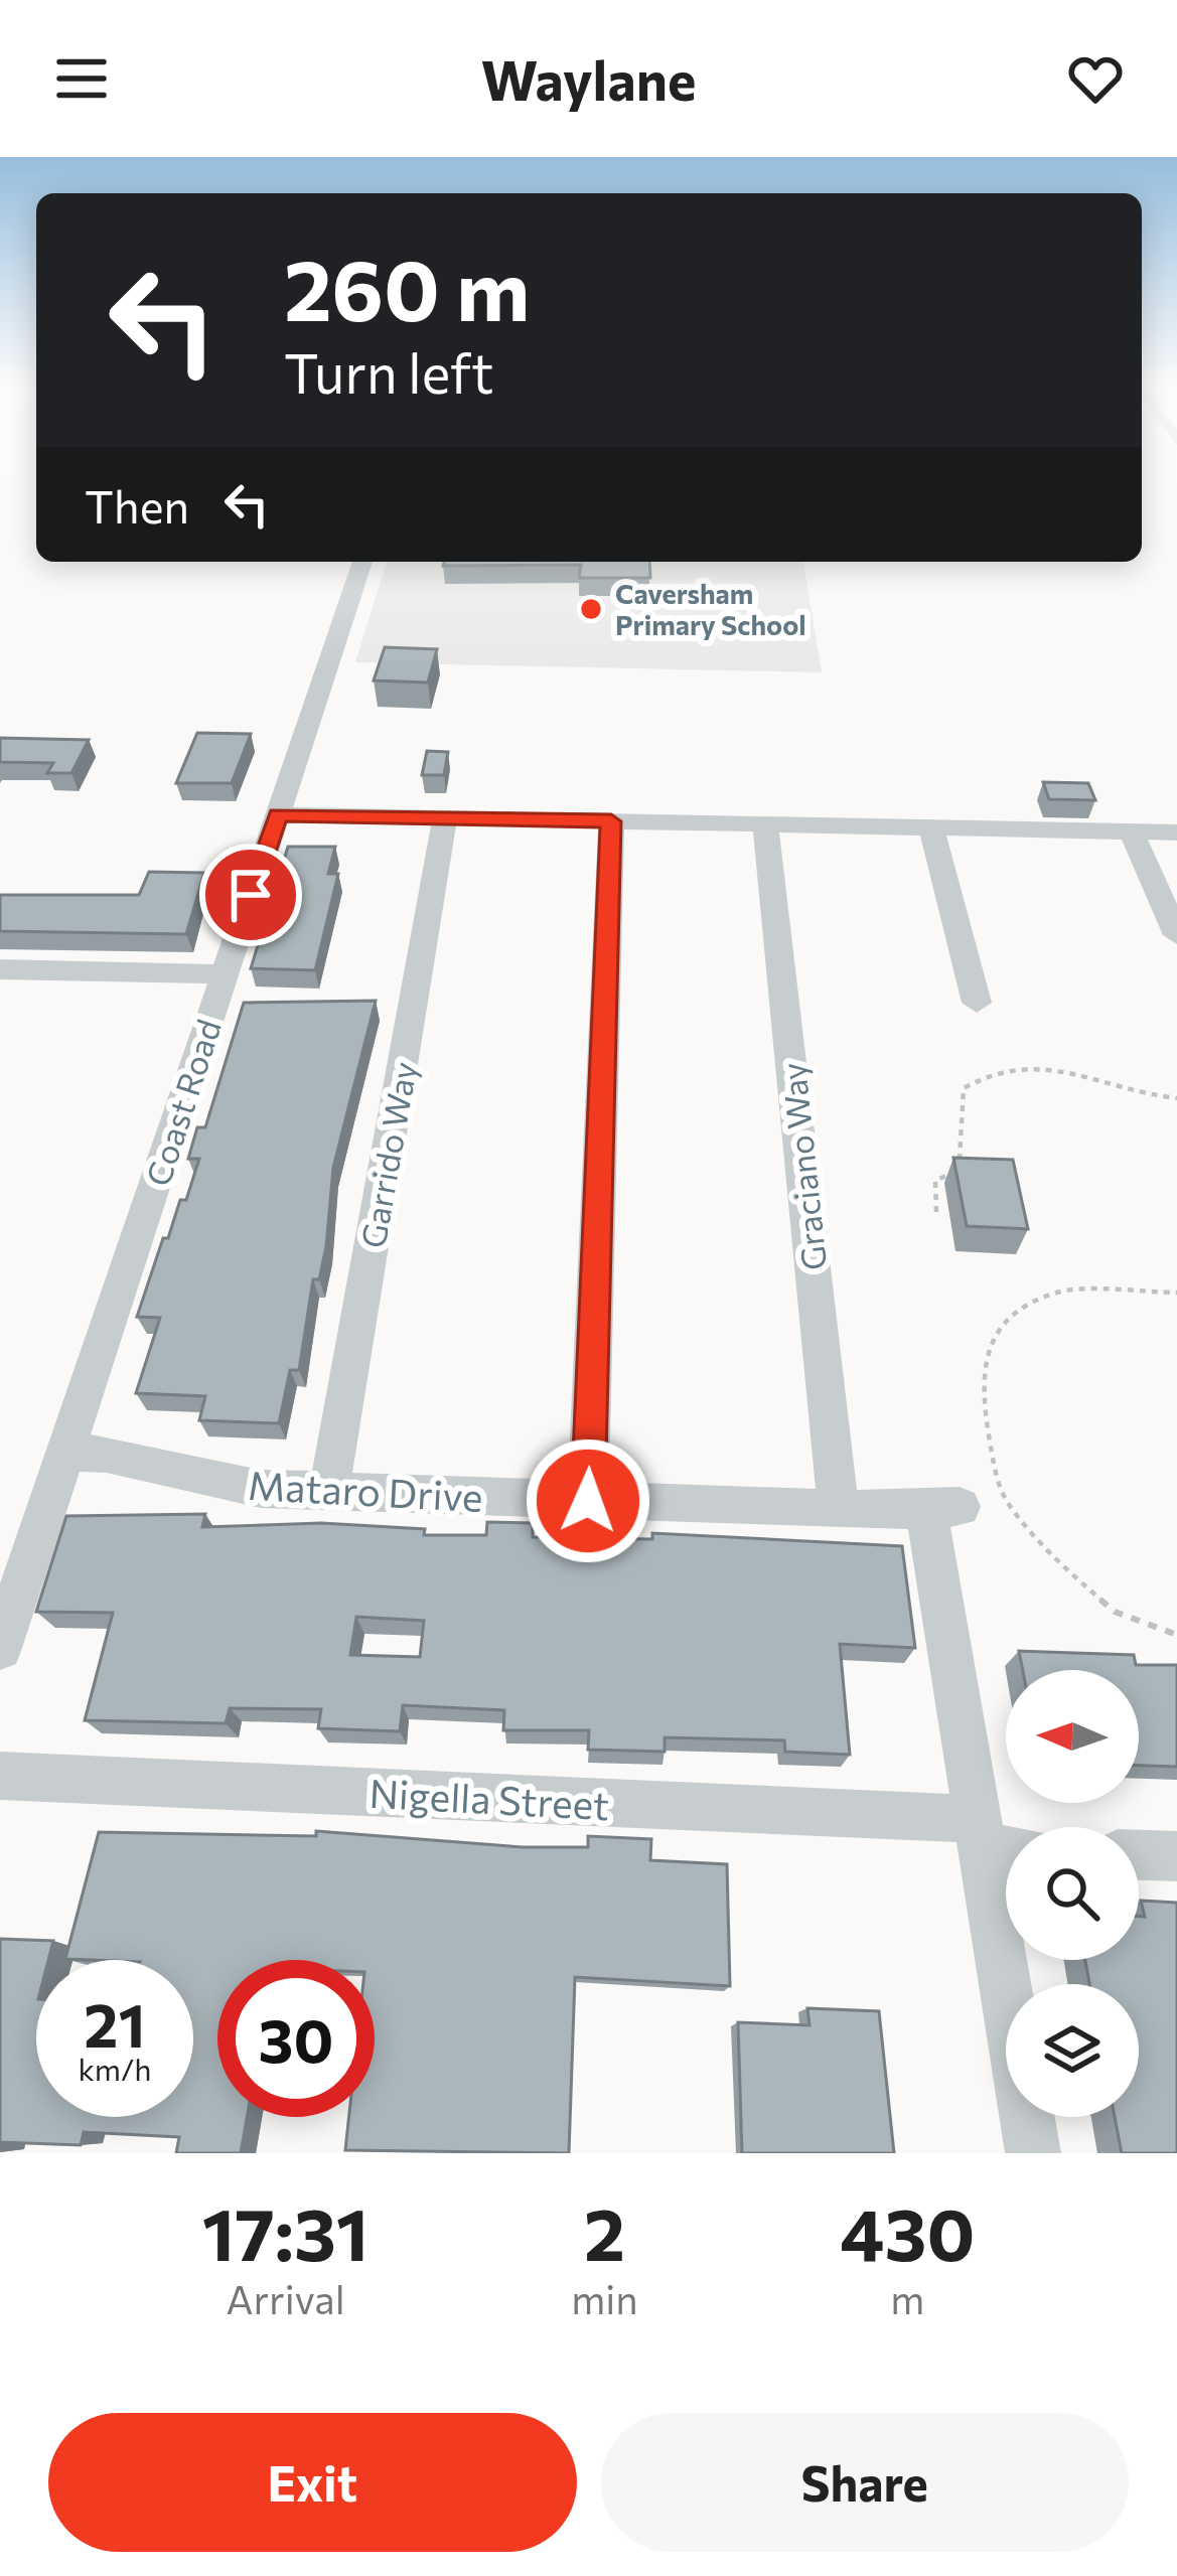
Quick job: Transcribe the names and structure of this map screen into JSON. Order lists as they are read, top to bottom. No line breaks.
{"streets":{"street":["Coast Road","Garrido Way","Graciano Way","Mataro Drive","Nigella Street"]},"crossings":[["Coast Road","Mataro Drive"],["Garrido Way","Mataro Drive"],["Graciano Way","Mataro Drive"],["Mataro Drive","Nigella Street"]],"places":["Caversham Primary School"],"north":"left","page":{"header":"Waylane","turn":["260 m","Turn left"],"then":"Then","speed":"21 km/h","limit":"30","eta":["17:31","Arrival","2","min","430","m"],"buttons":["Exit","Share"]}}
